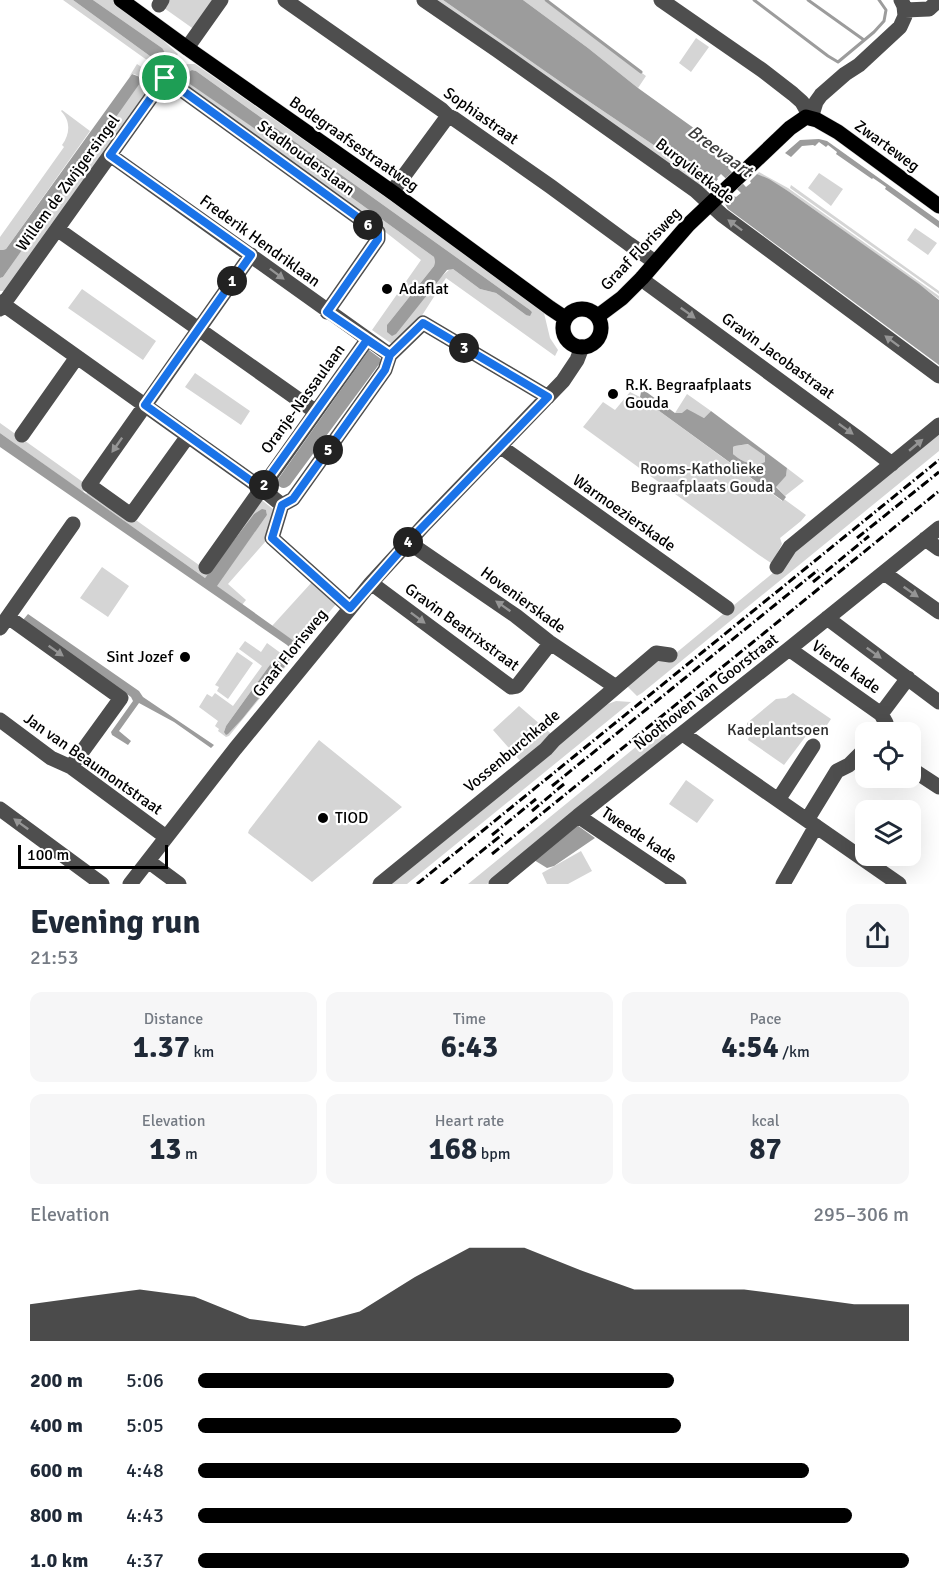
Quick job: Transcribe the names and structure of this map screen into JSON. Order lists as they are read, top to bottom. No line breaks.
{"streets":{"main road":["Bodegraafsestraatweg","Zwarteweg","Graaf Florisweg"],"street":["Sophiastraat","Stadhouderslaan","Burgvlietkade","Willem de Zwijgersingel","Frederik Hendriklaan","Gravin Jacobastraat","Oranje-Nassaulaan","Warmoezierskade","Hovenierskade","Gravin Beatrixstraat","Vierde kade","Noothoven van Goorstraat","Vossenburchkade","Jan van Beaumontstraat","Tweede kade"]},"crossings":[["Sophiastraat","Graaf Florisweg"],["Bodegraafsestraatweg","Graaf Florisweg"],["Zwarteweg","Graaf Florisweg"],["Stadhouderslaan","Willem de Zwijgersingel"],["Stadhouderslaan","Frederik Hendriklaan"],["Burgvlietkade","Graaf Florisweg"],["Willem de Zwijgersingel","Frederik Hendriklaan"],["Frederik Hendriklaan","Oranje-Nassaulaan"],["Graaf Florisweg","Gravin Jacobastraat"],["Graaf Florisweg","Warmoezierskade"],["Graaf Florisweg","Hovenierskade"],["Graaf Florisweg","Gravin Beatrixstraat"],["Graaf Florisweg","Jan van Beaumontstraat"],["Hovenierskade","Gravin Beatrixstraat"],["Hovenierskade","Vossenburchkade"],["Vierde kade","Noothoven van Goorstraat"],["Noothoven van Goorstraat","Tweede kade"]],"one_way":["Burgvlietkade","Gravin Jacobastraat","Hovenierskade"],"water":["Breevaart"],"parks":["Rooms-Katholieke Begraafplaats Gouda","Kadeplantsoen"],"places":["Adaflat","R.K. Begraafplaats Gouda","Sint Jozef","TIOD"],"scale_bar":"100 m","page":{"pins":["6","1","3","5","2","4"],"scale":"100 m","heading":["Evening run","21:53"],"stats":[["Distance","1.37 km"],["Time","6:43"],["Pace","4:54 /km"],["Elevation","13 m"],["Heart rate","168 bpm"],["kcal","87"]],"chart":["Elevation","295–306 m"],"list":[{"name":"200 m","note":"5:06"},{"name":"400 m","note":"5:05"},{"name":"600 m","note":"4:48"},{"name":"800 m","note":"4:43"},{"name":"1.0 km","note":"4:37"}]}}
